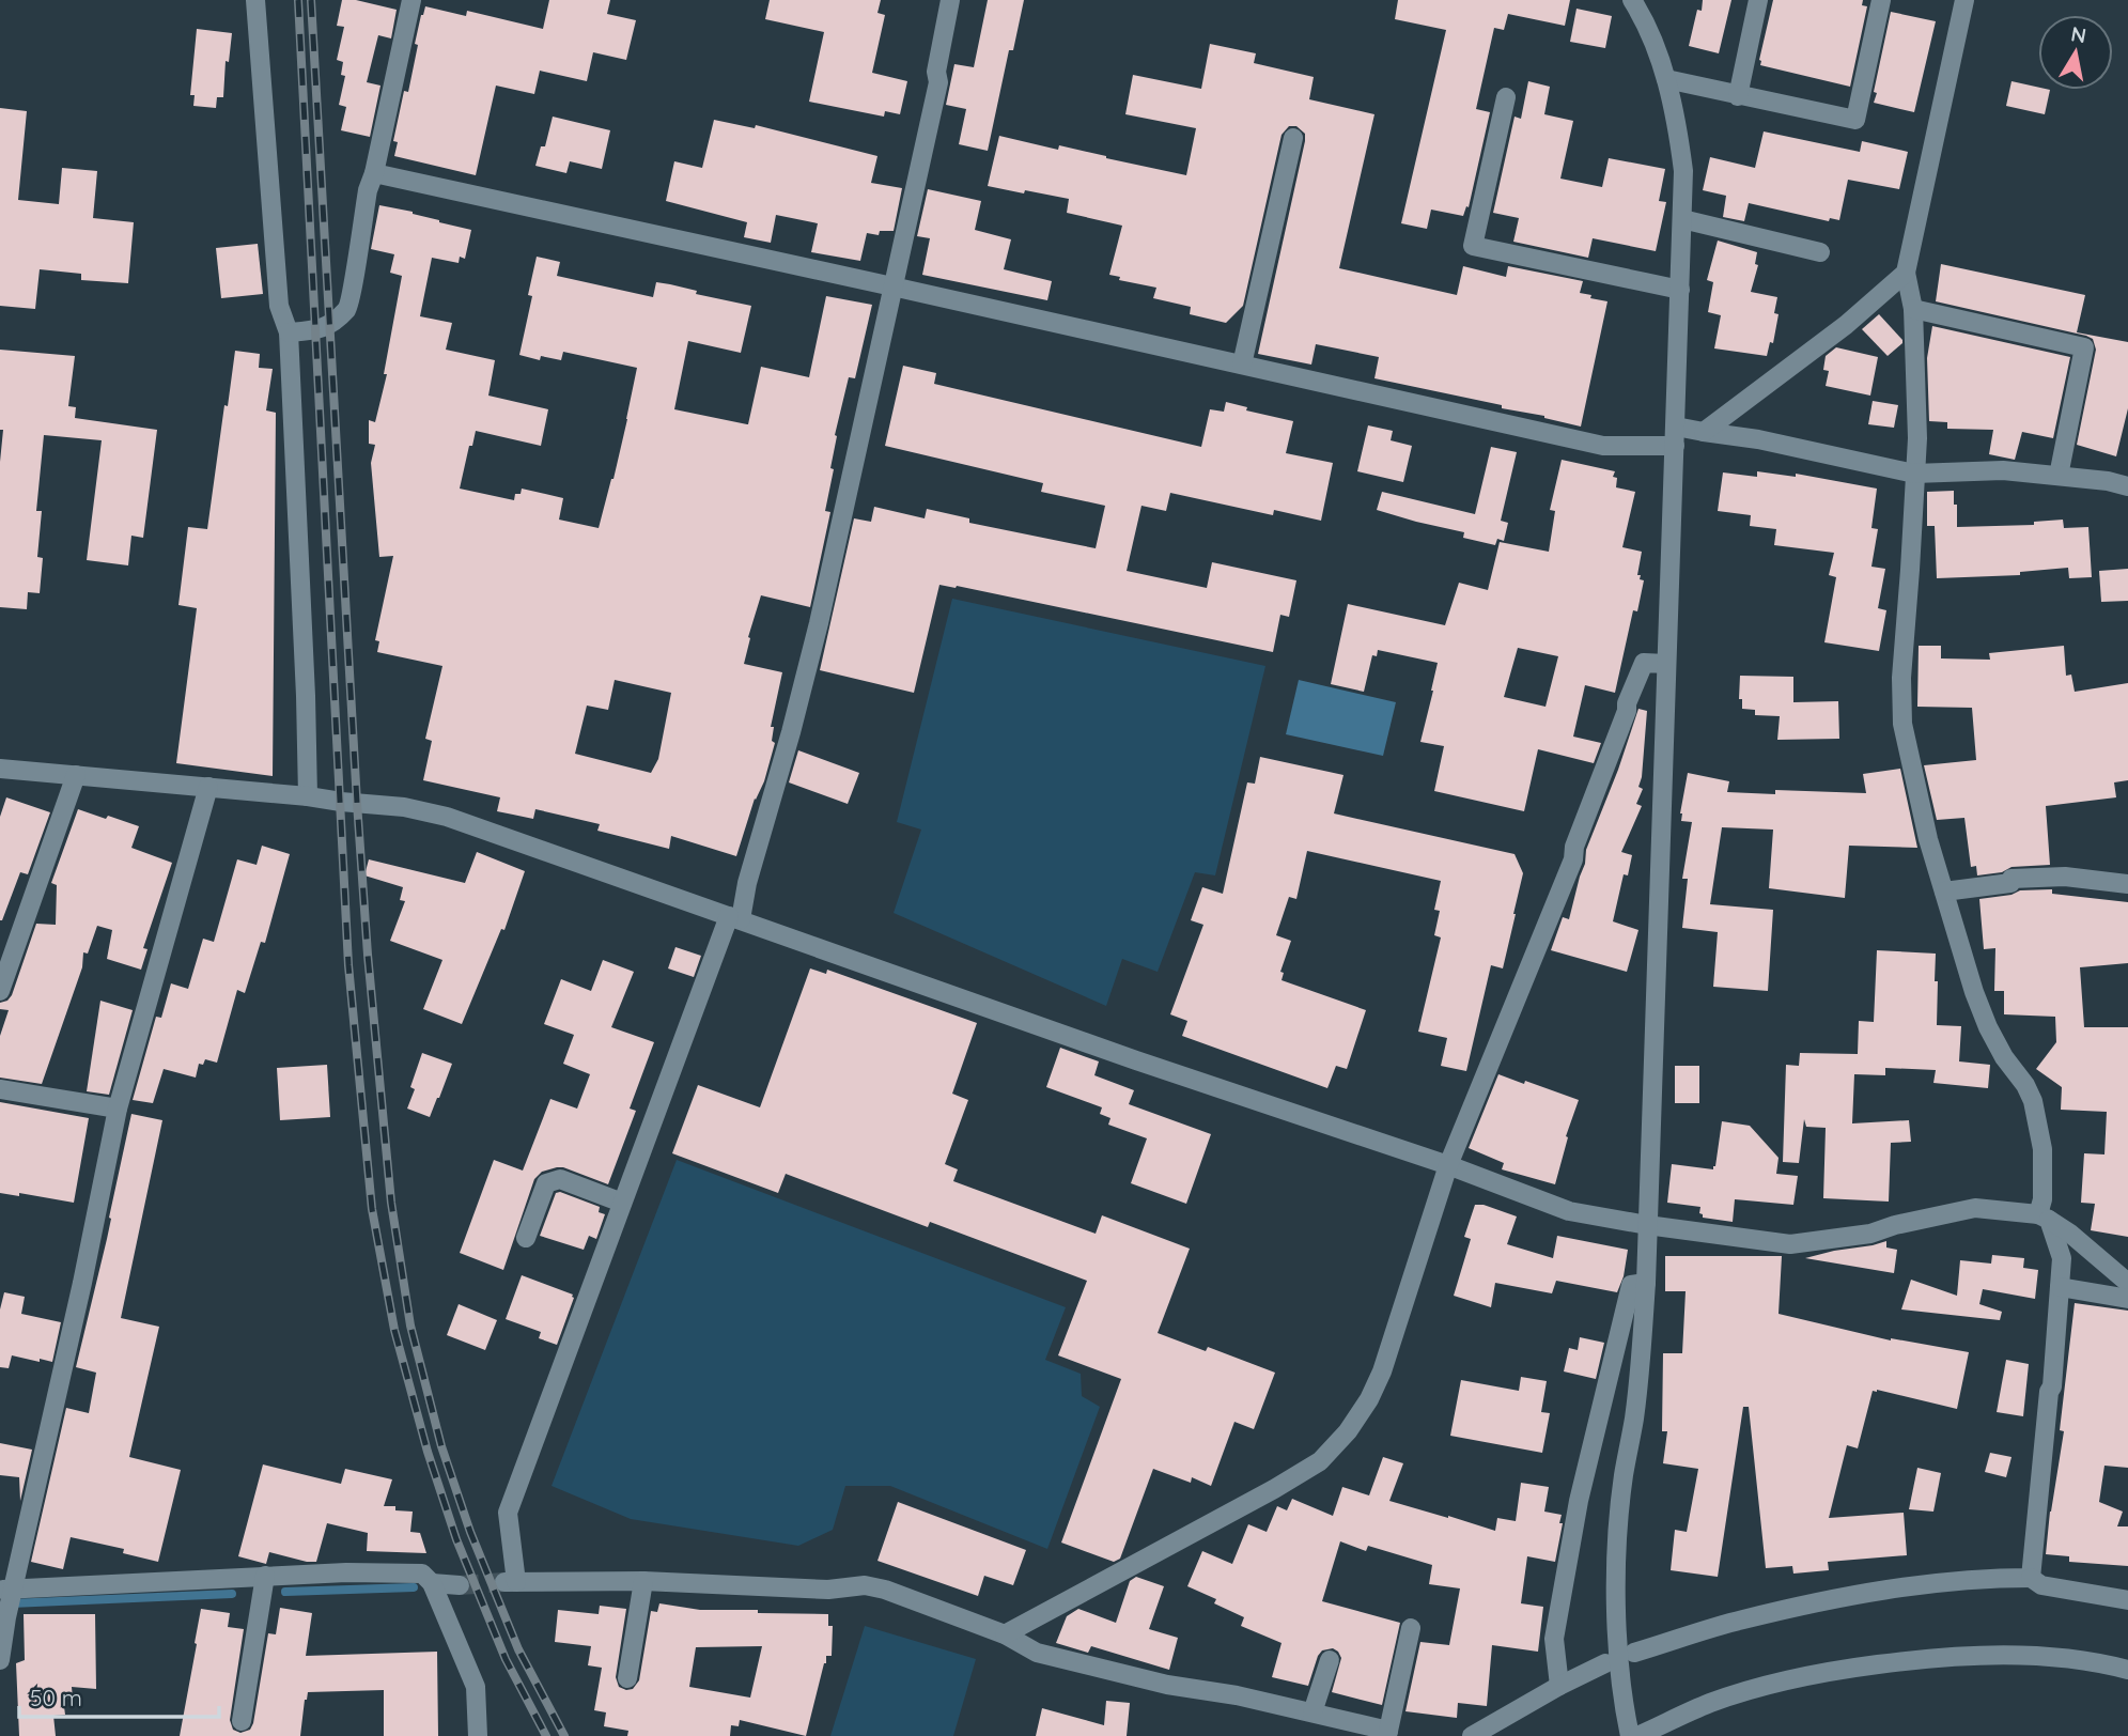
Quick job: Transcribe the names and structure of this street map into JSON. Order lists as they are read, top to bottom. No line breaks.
{"scale_bar":"50 m","north":"top"}
